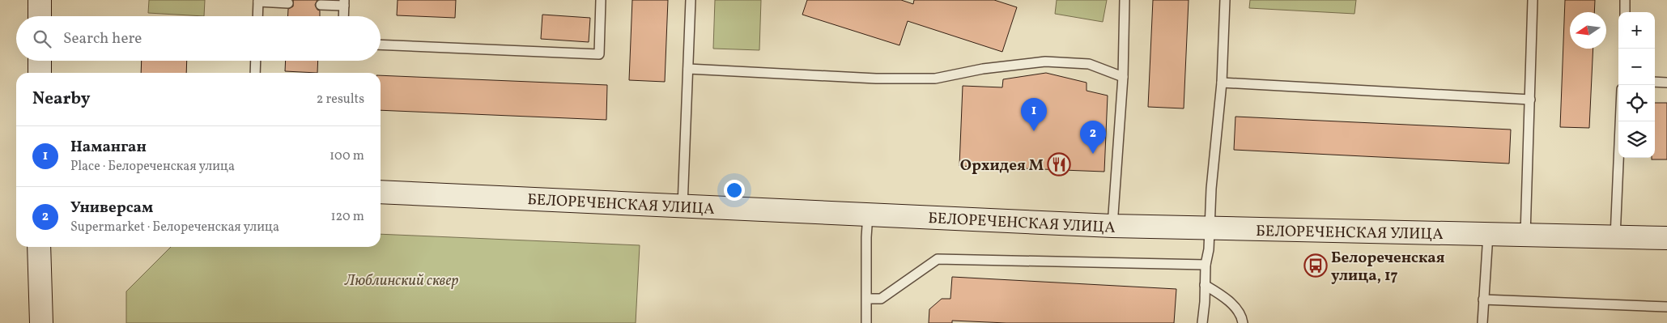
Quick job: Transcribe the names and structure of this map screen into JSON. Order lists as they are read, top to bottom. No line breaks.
{"streets":{"street":["БЕЛОРЕЧЕНСКАЯ УЛИЦА"]},"parks":["Люблинский сквер"],"places":{"restaurant":["Орхидея М"],"bus stop":["Белореченская улица, 17"]},"north":"left","page":{"map_buttons":["+","−"],"search":"Search here","heading":["Nearby","2 results"],"pins":["1","2"],"list":[{"mark":"1","name":"Наманган","note":"Place · Белореченская улица","value":"100 m"},{"mark":"2","name":"Универсам","note":"Supermarket · Белореченская улица","value":"120 m"}]}}
